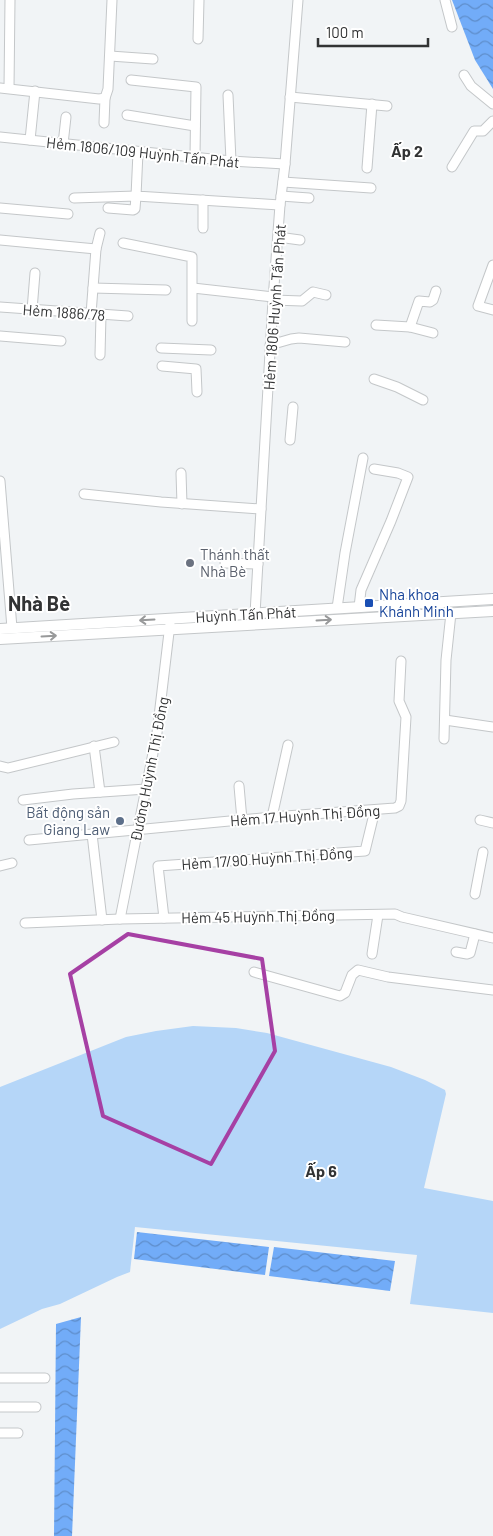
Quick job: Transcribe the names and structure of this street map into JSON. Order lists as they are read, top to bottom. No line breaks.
{"streets":{"main road":["Huỳnh Tấn Phát"],"street":["Hẻm 1806/109 Huỳnh Tấn Phát","Hẻm 1806 Huỳnh Tấn Phát","Hẻm 1886/78","Đường Huỳnh Thị Đồng","Hẻm 17 Huỳnh Thị Đồng","Hẻm 17/90 Huỳnh Thị Đồng","Hẻm 45 Huỳnh Thị Đồng"]},"crossings":[["Hẻm 1806/109 Huỳnh Tấn Phát","Hẻm 1806 Huỳnh Tấn Phát"],["Hẻm 1806 Huỳnh Tấn Phát","Huỳnh Tấn Phát"],["Huỳnh Tấn Phát","Đường Huỳnh Thị Đồng"],["Đường Huỳnh Thị Đồng","Hẻm 17 Huỳnh Thị Đồng"],["Đường Huỳnh Thị Đồng","Hẻm 45 Huỳnh Thị Đồng"],["Hẻm 17 Huỳnh Thị Đồng","Hẻm 17/90 Huỳnh Thị Đồng"],["Hẻm 17/90 Huỳnh Thị Đồng","Hẻm 45 Huỳnh Thị Đồng"]],"districts":["Ấp 2","Nhà Bè","Ấp 6"],"places":{"other":["Thánh thất Nhà Bè","Bất động sản Giang Law"],"transit":["Nha khoa Khánh Minh"]},"scale_bar":"100 m"}
